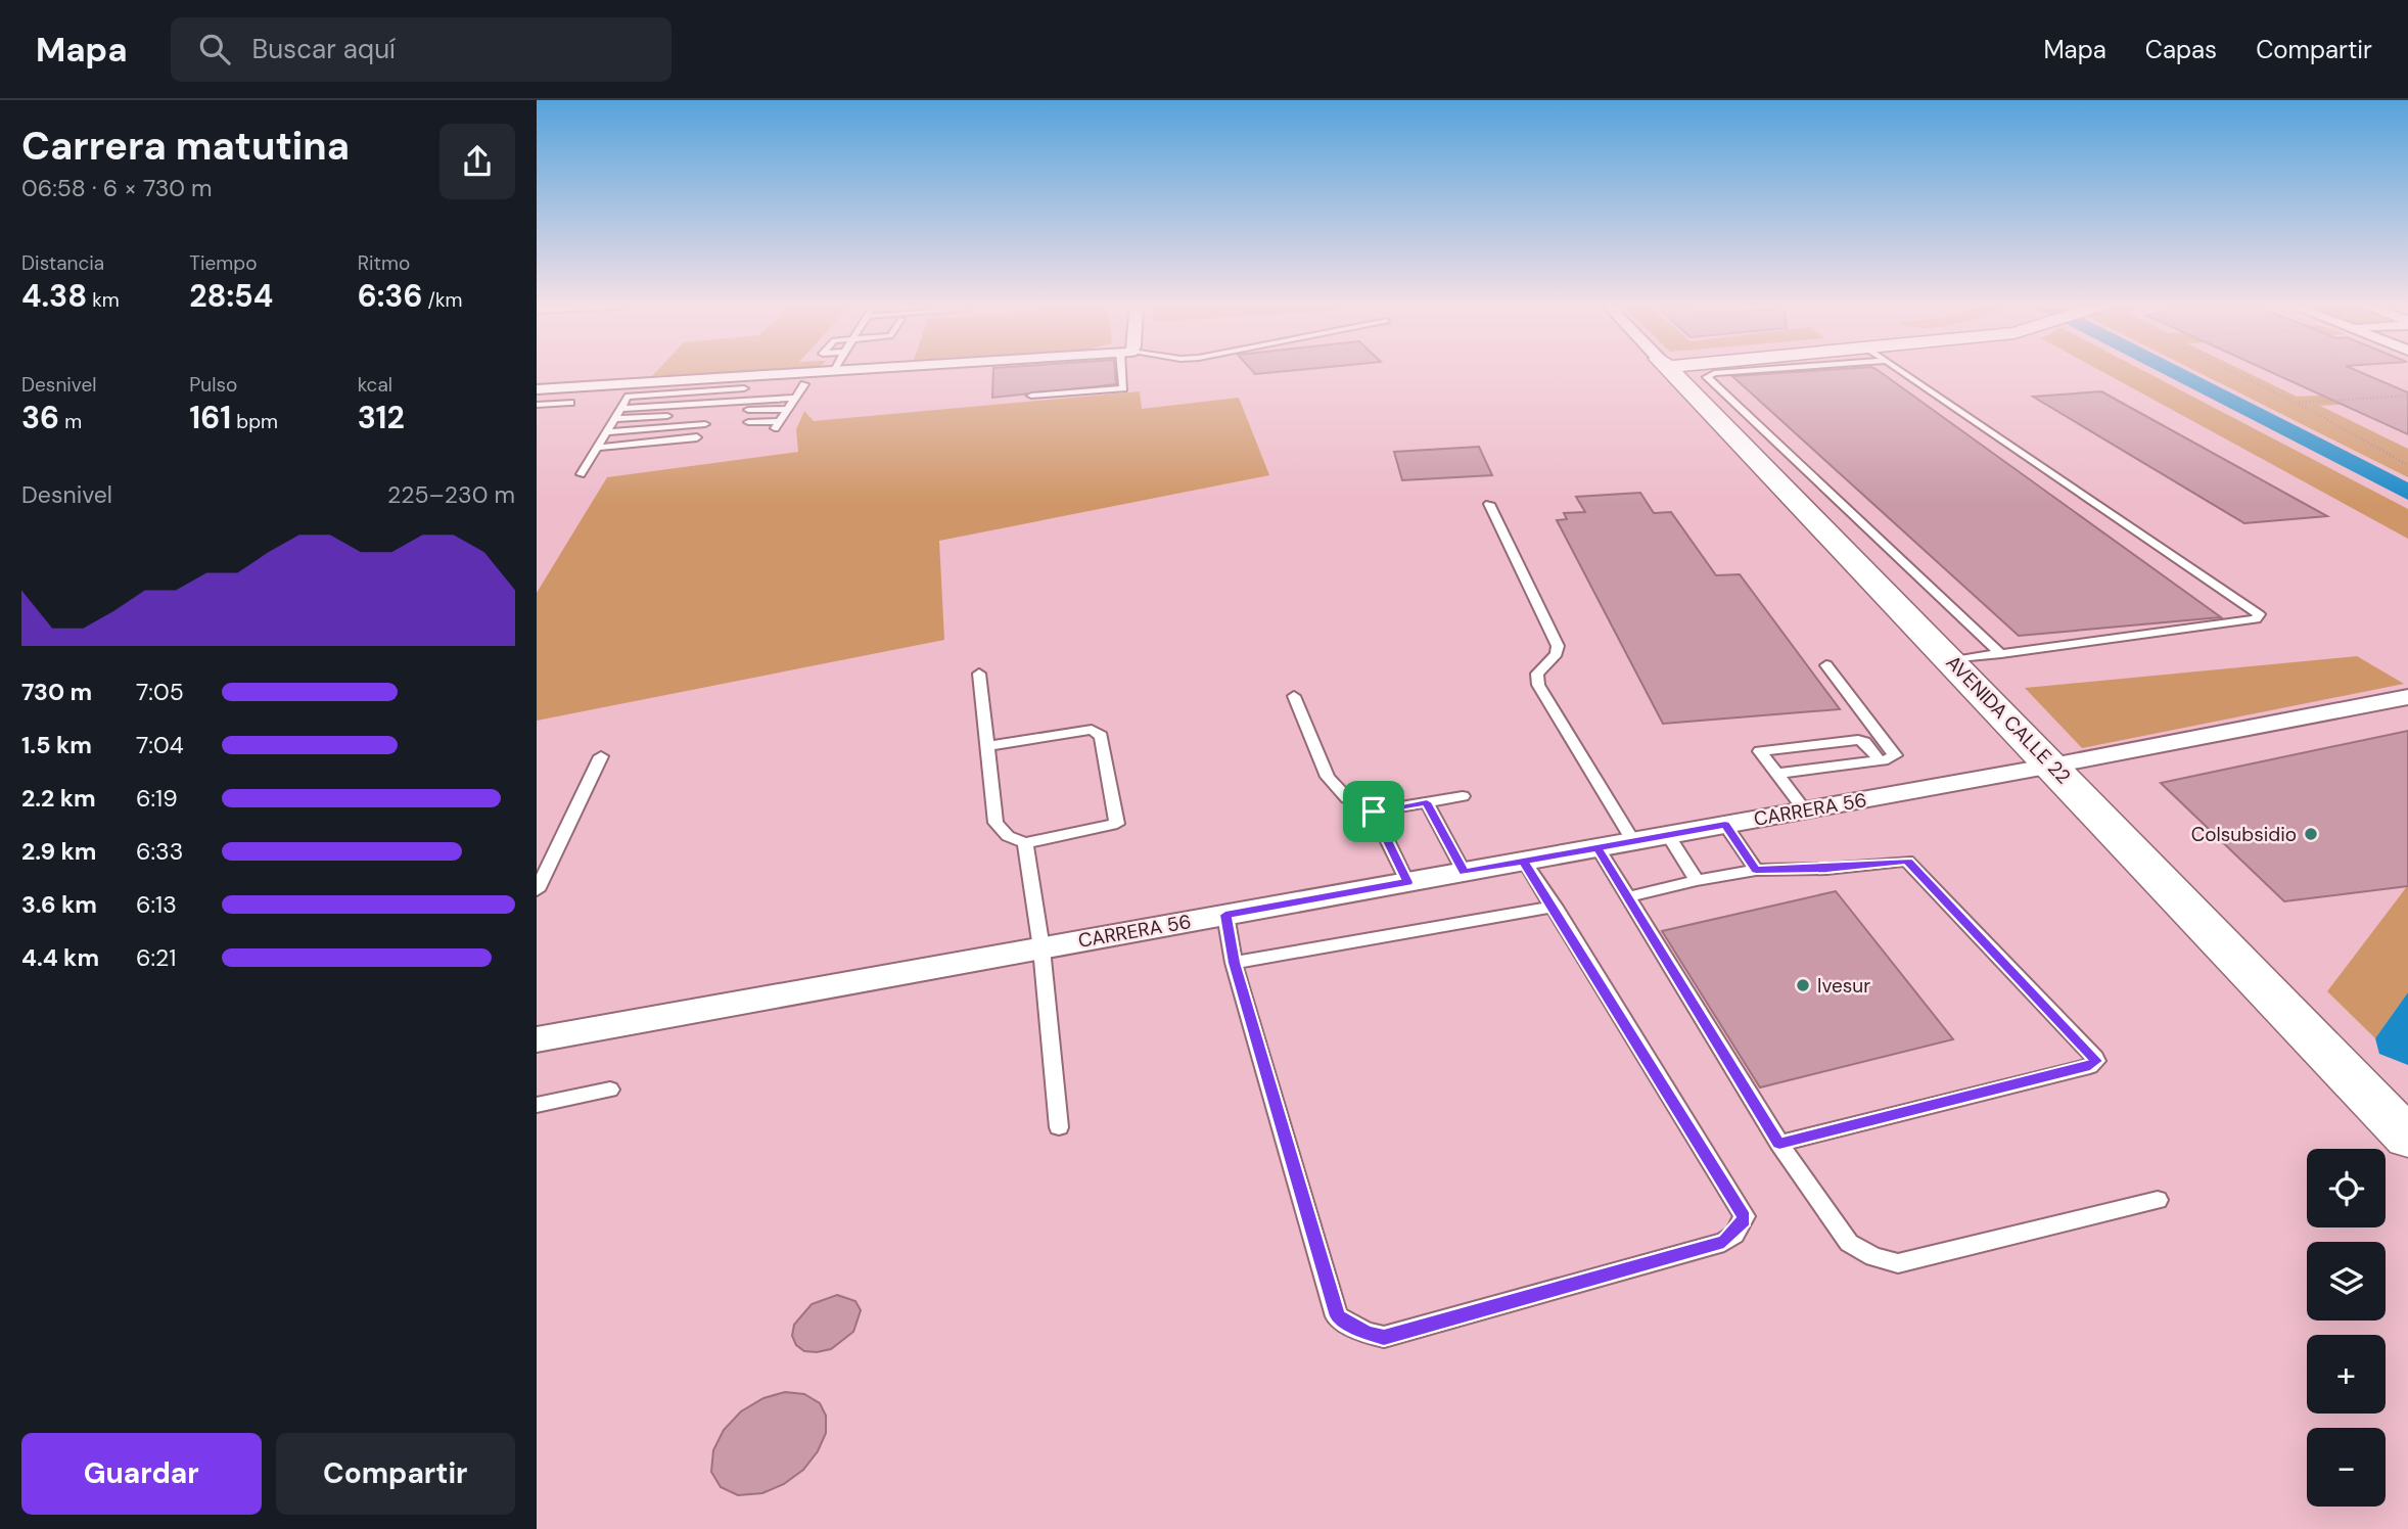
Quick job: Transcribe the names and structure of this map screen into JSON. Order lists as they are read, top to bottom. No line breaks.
{"streets":{"street":["AVENIDA CALLE 22","CARRERA 56"]},"crossings":[["AVENIDA CALLE 22","CARRERA 56"]],"places":["Colsubsidio","Ivesur"],"page":{"header":"Mapa","search":"Buscar aquí","nav":["Mapa","Capas","Compartir"],"heading":["Carrera matutina","06:58 · 6 × 730 m"],"stats":[["Distancia","4.38 km"],["Tiempo","28:54"],["Ritmo","6:36 /km"],["Desnivel","36 m"],["Pulso","161 bpm"],["kcal","312"]],"chart":["Desnivel","225–230 m"],"list":[{"name":"730 m","note":"7:05"},{"name":"1.5 km","note":"7:04"},{"name":"2.2 km","note":"6:19"},{"name":"2.9 km","note":"6:33"},{"name":"3.6 km","note":"6:13"},{"name":"4.4 km","note":"6:21"}],"map_buttons":["+","−"],"buttons":["Guardar","Compartir"]}}
